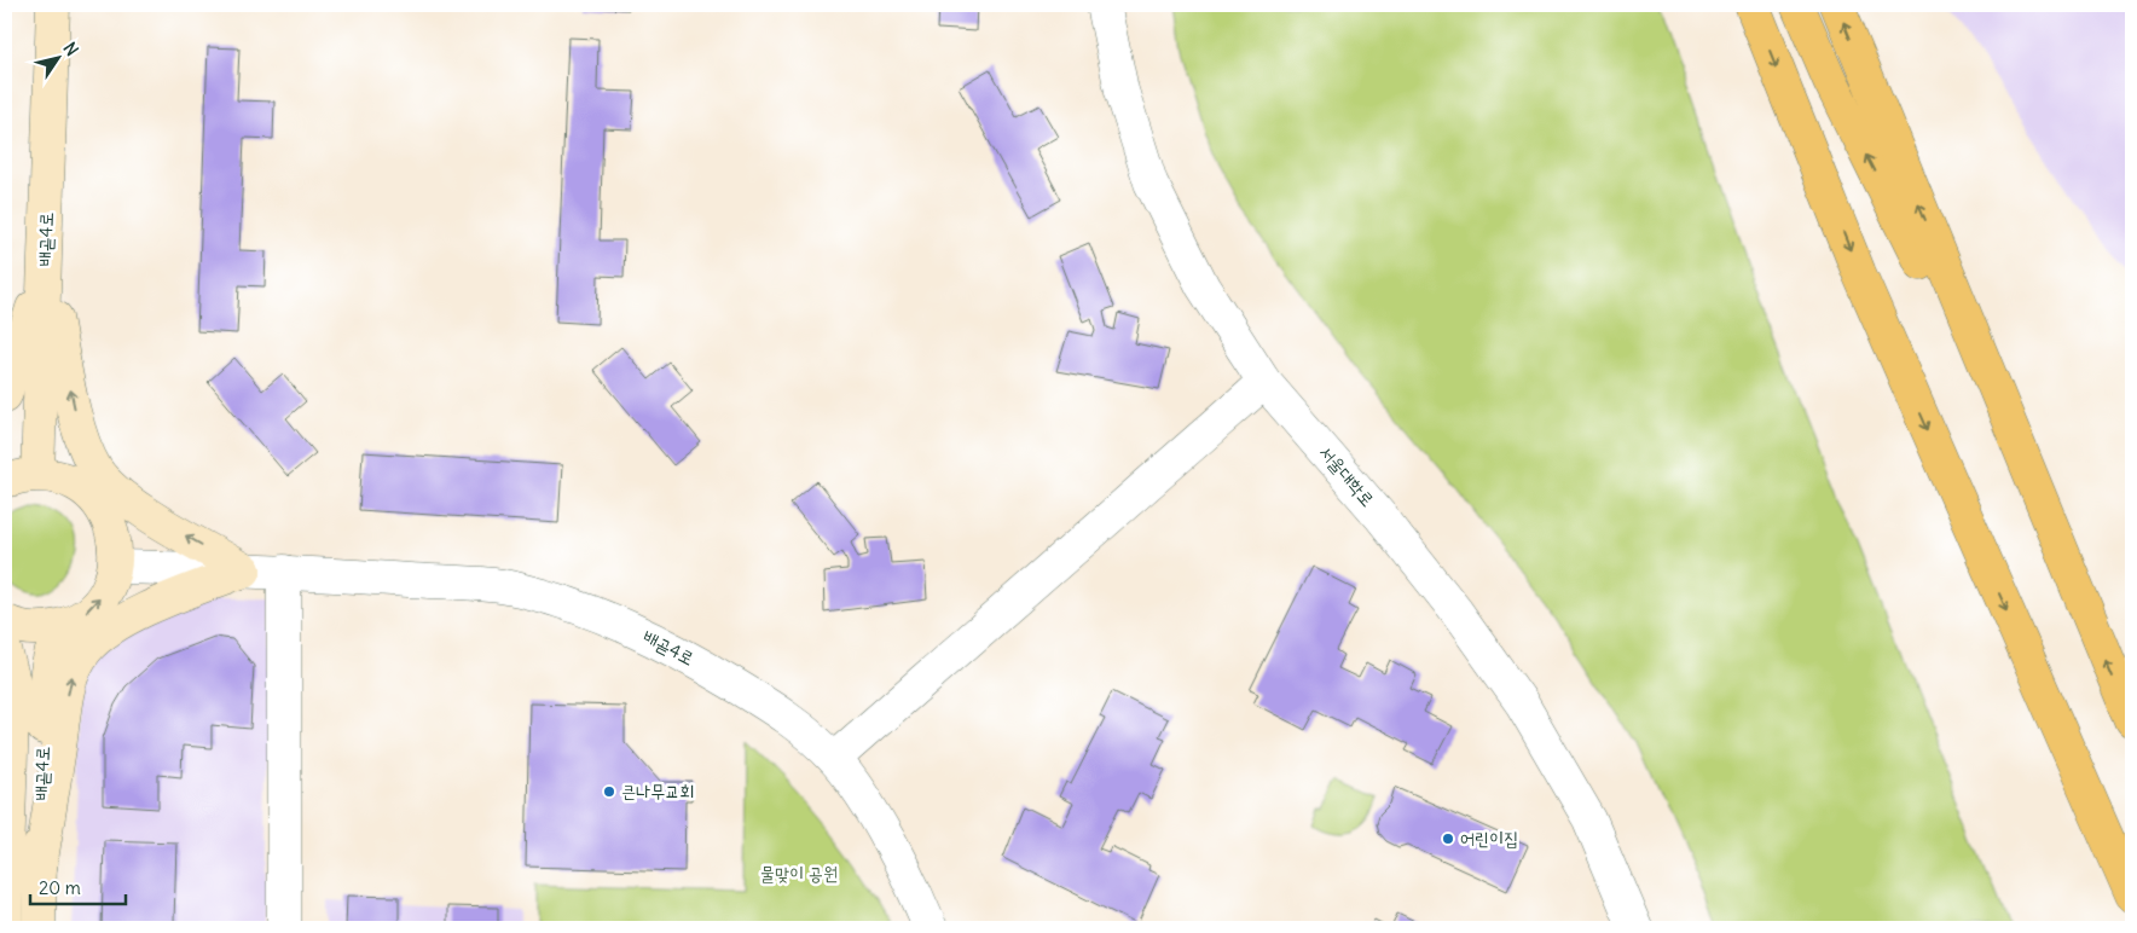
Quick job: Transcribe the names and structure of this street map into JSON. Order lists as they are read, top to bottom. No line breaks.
{"streets":{"main road":["배곧4로"],"street":["서울대학로"]},"parks":["물맞이 공원"],"places":["큰나무교회","어린이집"],"scale_bar":"20 m","north":"top right"}
